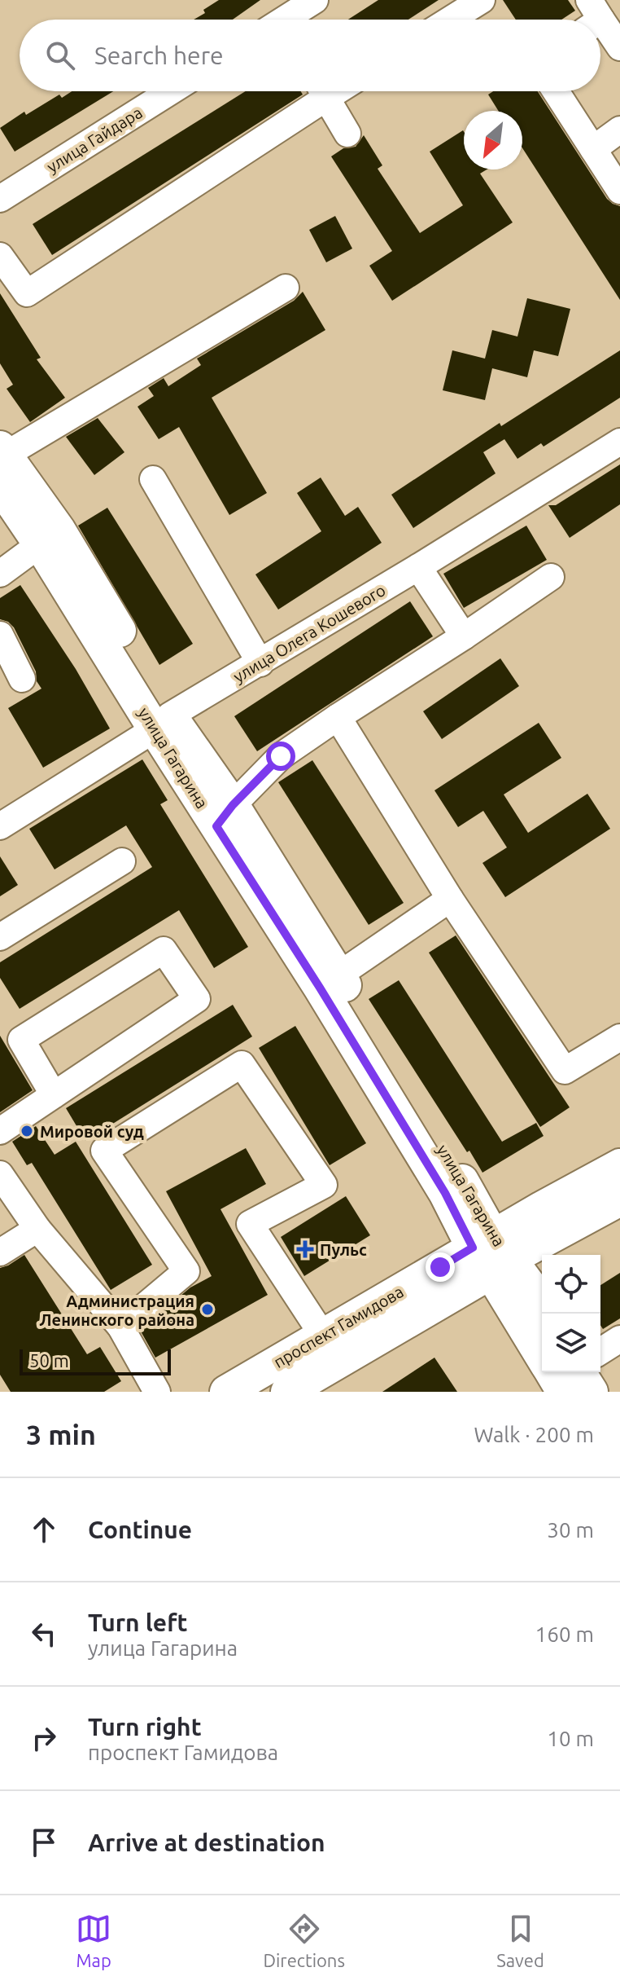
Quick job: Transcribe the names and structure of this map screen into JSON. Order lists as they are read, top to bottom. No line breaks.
{"streets":{"main road":["улица Гагарина","проспект Гамидова"],"street":["улица Гайдара","улица Олега Кошевого"]},"crossings":[["улица Олега Кошевого","улица Гагарина"],["улица Гагарина","проспект Гамидова"]],"places":{"other":["Мировой суд","Администрация Ленинского района"],"health":["Пульс"]},"scale_bar":"50 m","north":"bottom left","page":{"search":"Search here","scale":"50 m","heading":["3 min","Walk · 200 m"],"list":[["Continue","30 m"],["Turn left","улица Гагарина","160 m"],["Turn right","проспект Гамидова","10 m"],"Arrive at destination"],"nav":["Map","Directions","Saved"]}}
